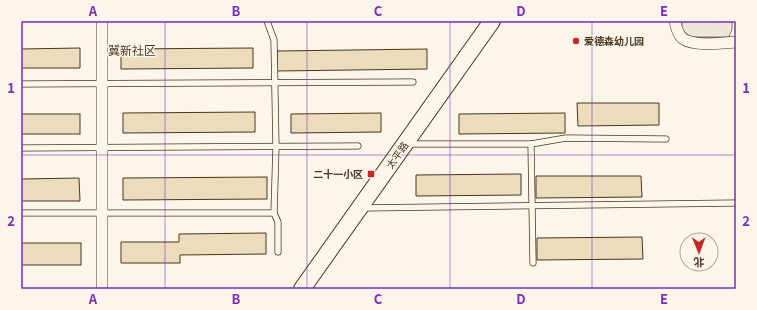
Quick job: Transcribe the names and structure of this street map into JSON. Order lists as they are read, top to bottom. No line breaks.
{"streets":{"street":["太平路"]},"districts":["冀新社区"],"places":{"other":["爱德森幼儿园"],"transit":["二十一小区"]},"north":"bottom","grid":{"columns":["A","B","C","D","E"],"rows":["1","2"]}}
